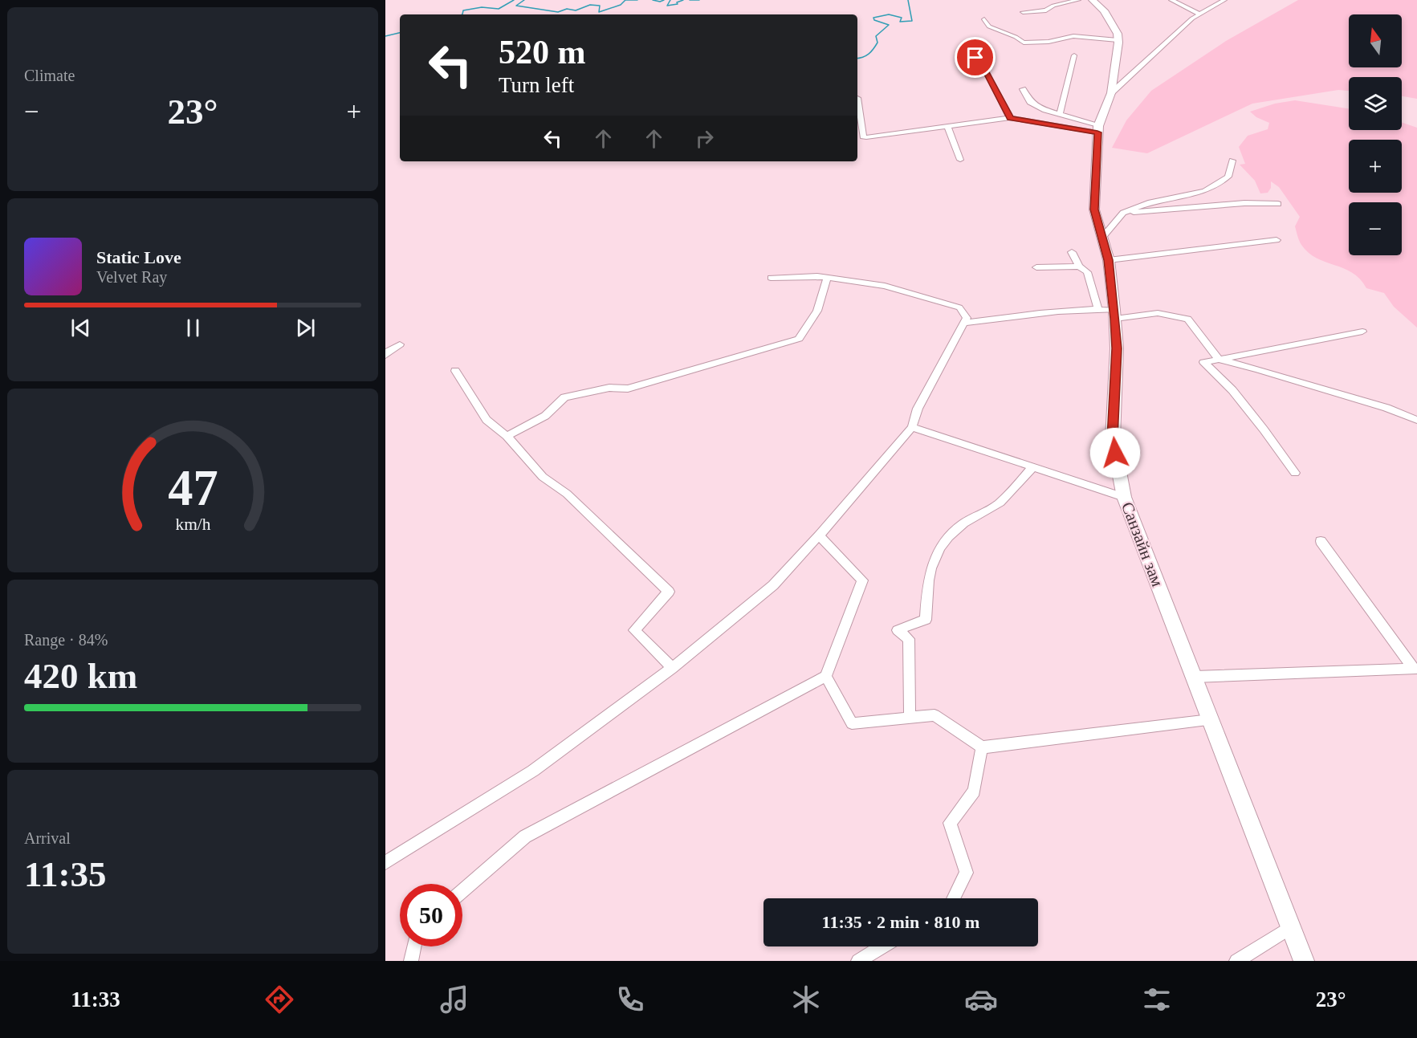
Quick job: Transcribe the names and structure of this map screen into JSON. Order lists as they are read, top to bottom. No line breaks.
{"streets":{"main road":["Санзайн зам"]},"north":"top","page":{"tile":["Climate",["Range · 84%","420 km"],["Arrival","11:35"]],"map_buttons":["+","−"],"turn":["520 m","Turn left"],"heat":["−","23°","+"],"song":["Static Love","Velvet Ray"],"limit":"50","trip":"11:35 · 2 min · 810 m","tabs":["11:33","23°"],"gauge":["47","km/h"]}}
